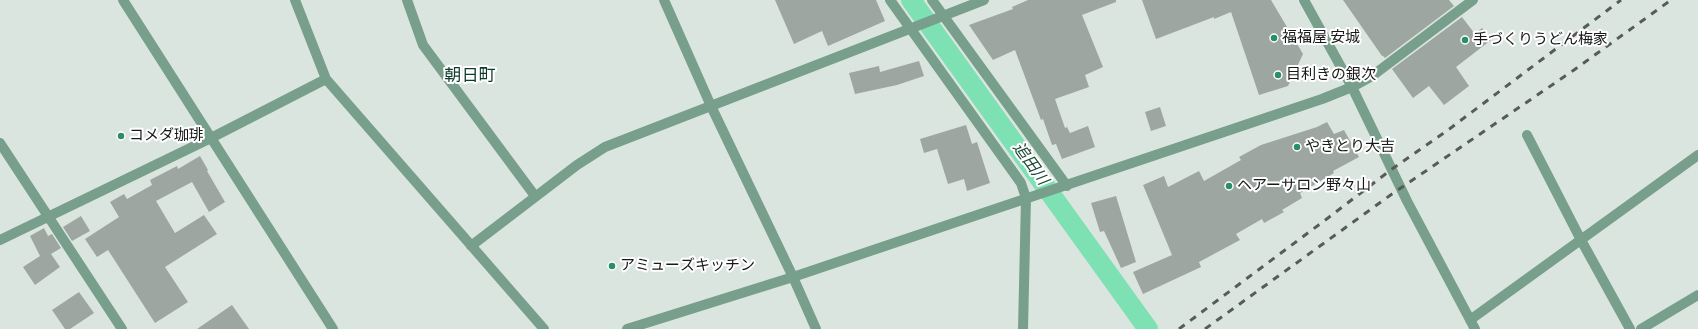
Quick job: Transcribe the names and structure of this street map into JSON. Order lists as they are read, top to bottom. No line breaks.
{"districts":["朝日町"],"water":["追田川"],"places":["福福屋 安城","手づくりうどん梅家","目利きの銀次","コメダ珈琲","やきとり大吉","ヘアーサロン野々山","アミューズキッチン"]}
